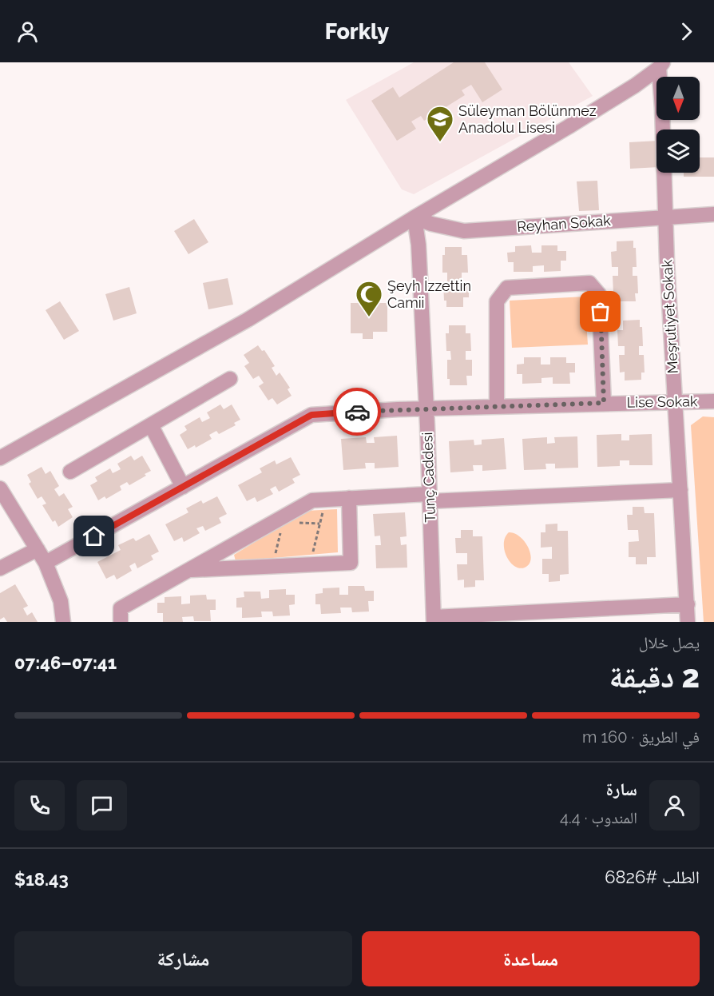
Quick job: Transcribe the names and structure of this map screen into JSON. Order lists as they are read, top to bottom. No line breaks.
{"streets":{"street":["Reyhan Sokak","Meşrutiyet Sokak","Lise Sokak","Tunç Caddesi"]},"crossings":[["Reyhan Sokak","Meşrutiyet Sokak"],["Reyhan Sokak","Tunç Caddesi"],["Meşrutiyet Sokak","Lise Sokak"],["Lise Sokak","Tunç Caddesi"]],"places":{"school or university":["Süleyman Bölünmez Anadolu Lisesi"],"mosque":["Şeyh İzzettin Camii"]},"north":"bottom","page":{"header":"Forkly","heading":["2 دقيقة","يصل خلال","07:41–07:46"],"panel":["سارة","المندوب · 4.4","الطلب #6826","$18.43"],"bar":"في الطريق · 160 m","buttons":["مساعدة","مشاركة"]}}
